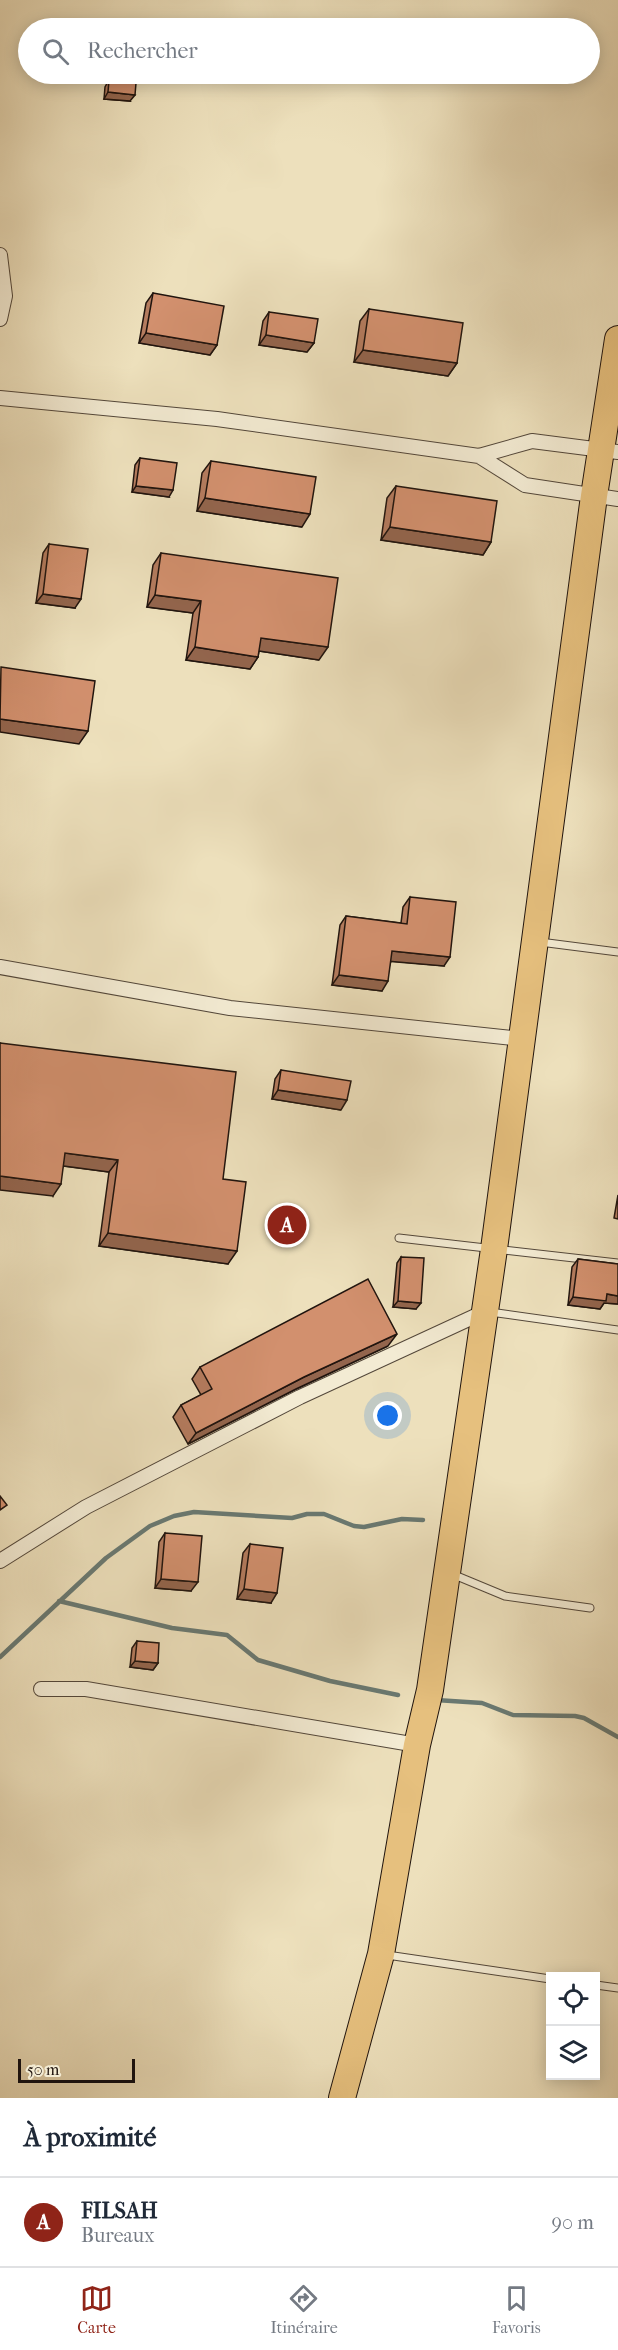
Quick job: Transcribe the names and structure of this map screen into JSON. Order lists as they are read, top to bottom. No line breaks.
{"scale_bar":"50 m","page":{"search":"Rechercher","pins":"A","scale":"50 m","heading":"À proximité","list":[{"mark":"A","name":"FILSAH","note":"Bureaux","value":"90 m"}],"nav":["Carte","Itinéraire","Favoris"]}}
